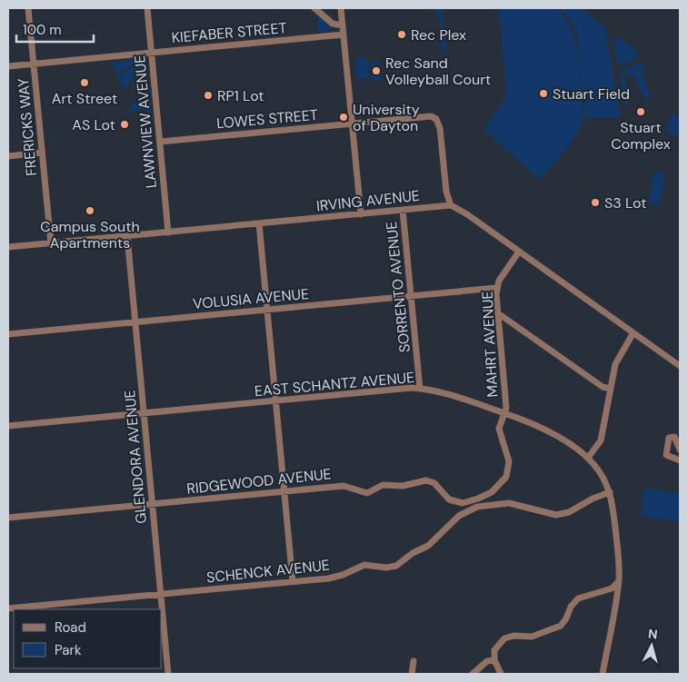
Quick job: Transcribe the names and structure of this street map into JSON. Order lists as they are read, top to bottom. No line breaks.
{"streets":{"street":["KIEFABER STREET","LOWES STREET","LAWNVIEW AVENUE","FRERICKS WAY","IRVING AVENUE","SORRENTO AVENUE","VOLUSIA AVENUE","MAHRT AVENUE","EAST SCHANTZ AVENUE","GLENDORA AVENUE","RIDGEWOOD AVENUE","SCHENCK AVENUE"]},"crossings":[["KIEFABER STREET","LAWNVIEW AVENUE"],["KIEFABER STREET","FRERICKS WAY"],["LOWES STREET","LAWNVIEW AVENUE"],["LOWES STREET","IRVING AVENUE"],["LAWNVIEW AVENUE","IRVING AVENUE"],["FRERICKS WAY","IRVING AVENUE"],["IRVING AVENUE","SORRENTO AVENUE"],["IRVING AVENUE","GLENDORA AVENUE"],["SORRENTO AVENUE","VOLUSIA AVENUE"],["SORRENTO AVENUE","EAST SCHANTZ AVENUE"],["VOLUSIA AVENUE","MAHRT AVENUE"],["VOLUSIA AVENUE","GLENDORA AVENUE"],["MAHRT AVENUE","EAST SCHANTZ AVENUE"],["EAST SCHANTZ AVENUE","GLENDORA AVENUE"],["EAST SCHANTZ AVENUE","SCHENCK AVENUE"],["GLENDORA AVENUE","RIDGEWOOD AVENUE"],["GLENDORA AVENUE","SCHENCK AVENUE"],["RIDGEWOOD AVENUE","SCHENCK AVENUE"]],"places":["Rec Plex","Rec Sand Volleyball Court","Art Street","Stuart Field","RP1 Lot","Stuart Complex","University of Dayton","AS Lot","S3 Lot","Campus South Apartments"],"legend":["Road","Park"],"scale_bar":"100 m","north":"top"}
